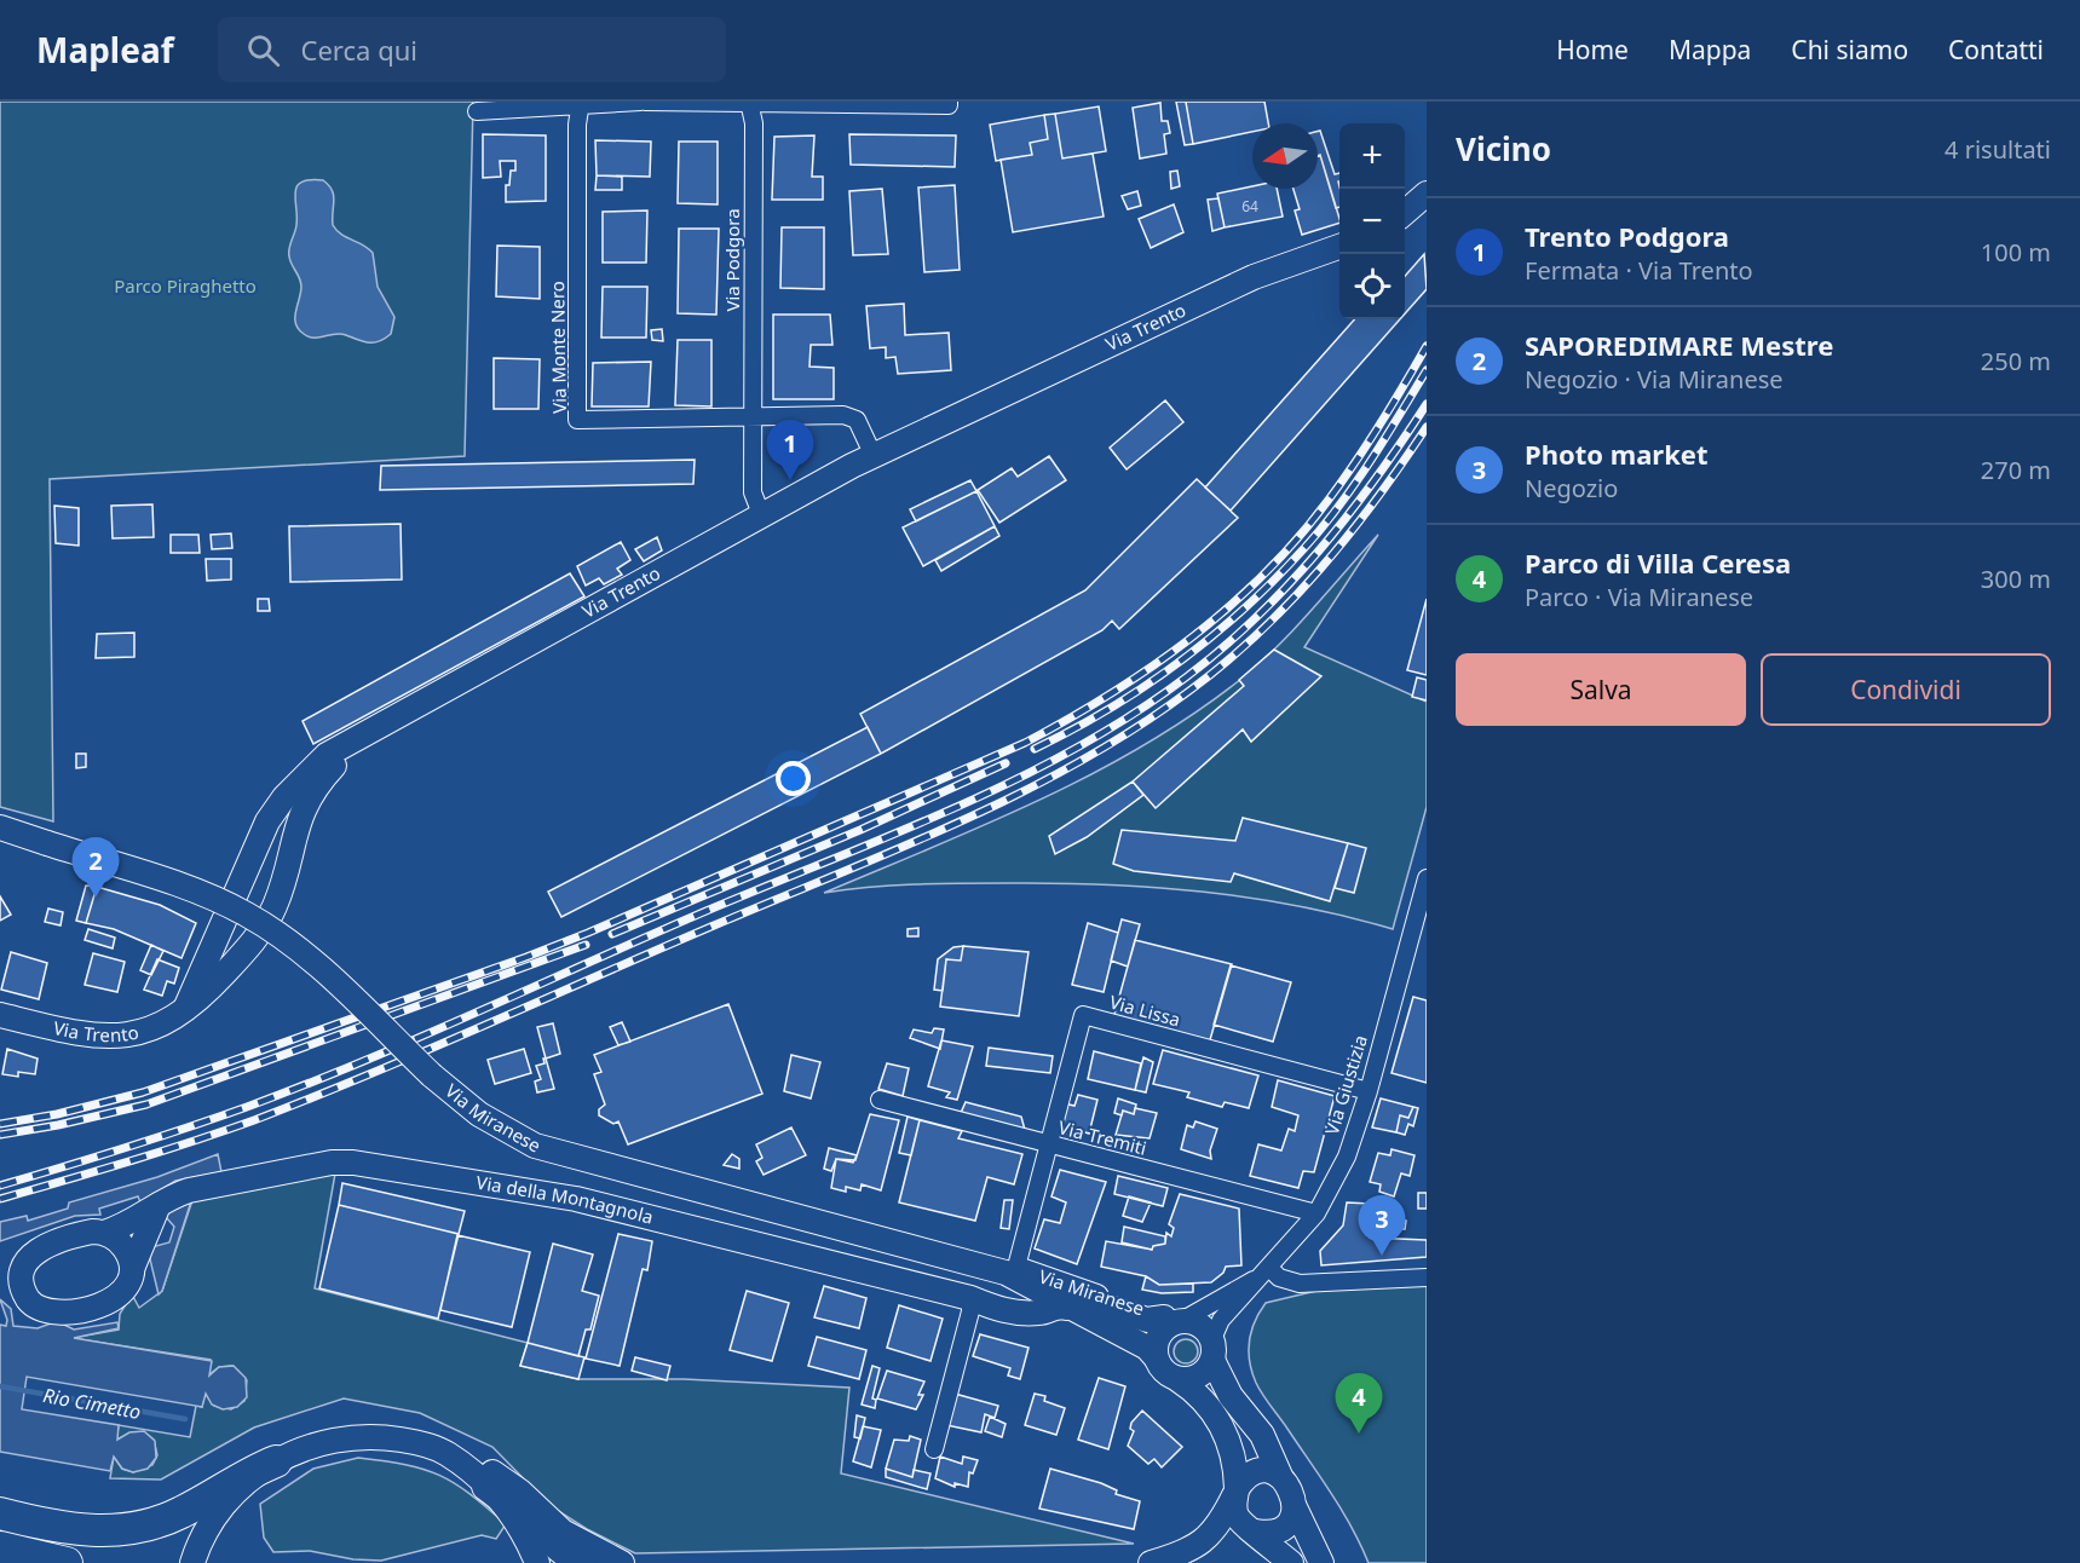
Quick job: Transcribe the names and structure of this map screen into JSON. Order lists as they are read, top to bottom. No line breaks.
{"streets":{"street":["Via Podgora","Via Trento","Via Monte Nero","Via Lissa","Via Giustizia","Via Miranese","Via Tremiti","Via della Montagnola"]},"crossings":[["Via Podgora","Via Trento"],["Via Podgora","Via Monte Nero"],["Via Lissa","Via Giustizia"],["Via Lissa","Via Miranese"],["Via Lissa","Via Tremiti"],["Via Giustizia","Via Miranese"],["Via Giustizia","Via Tremiti"]],"water":["Rio Cimetto"],"parks":["Parco Piraghetto"],"house_numbers":["64"],"north":"left","page":{"header":"Mapleaf","search":"Cerca qui","nav":["Home","Mappa","Chi siamo","Contatti"],"heading":["Vicino","4 risultati"],"map_buttons":["+","−"],"list":[{"mark":"1","name":"Trento Podgora","note":"Fermata · Via Trento","value":"100 m"},{"mark":"2","name":"SAPOREDIMARE Mestre","note":"Negozio · Via Miranese","value":"250 m"},{"mark":"3","name":"Photo market","note":"Negozio","value":"270 m"},{"mark":"4","name":"Parco di Villa Ceresa","note":"Parco · Via Miranese","value":"300 m"}],"pins":["1","2","3","4"],"buttons":["Salva","Condividi"]}}
